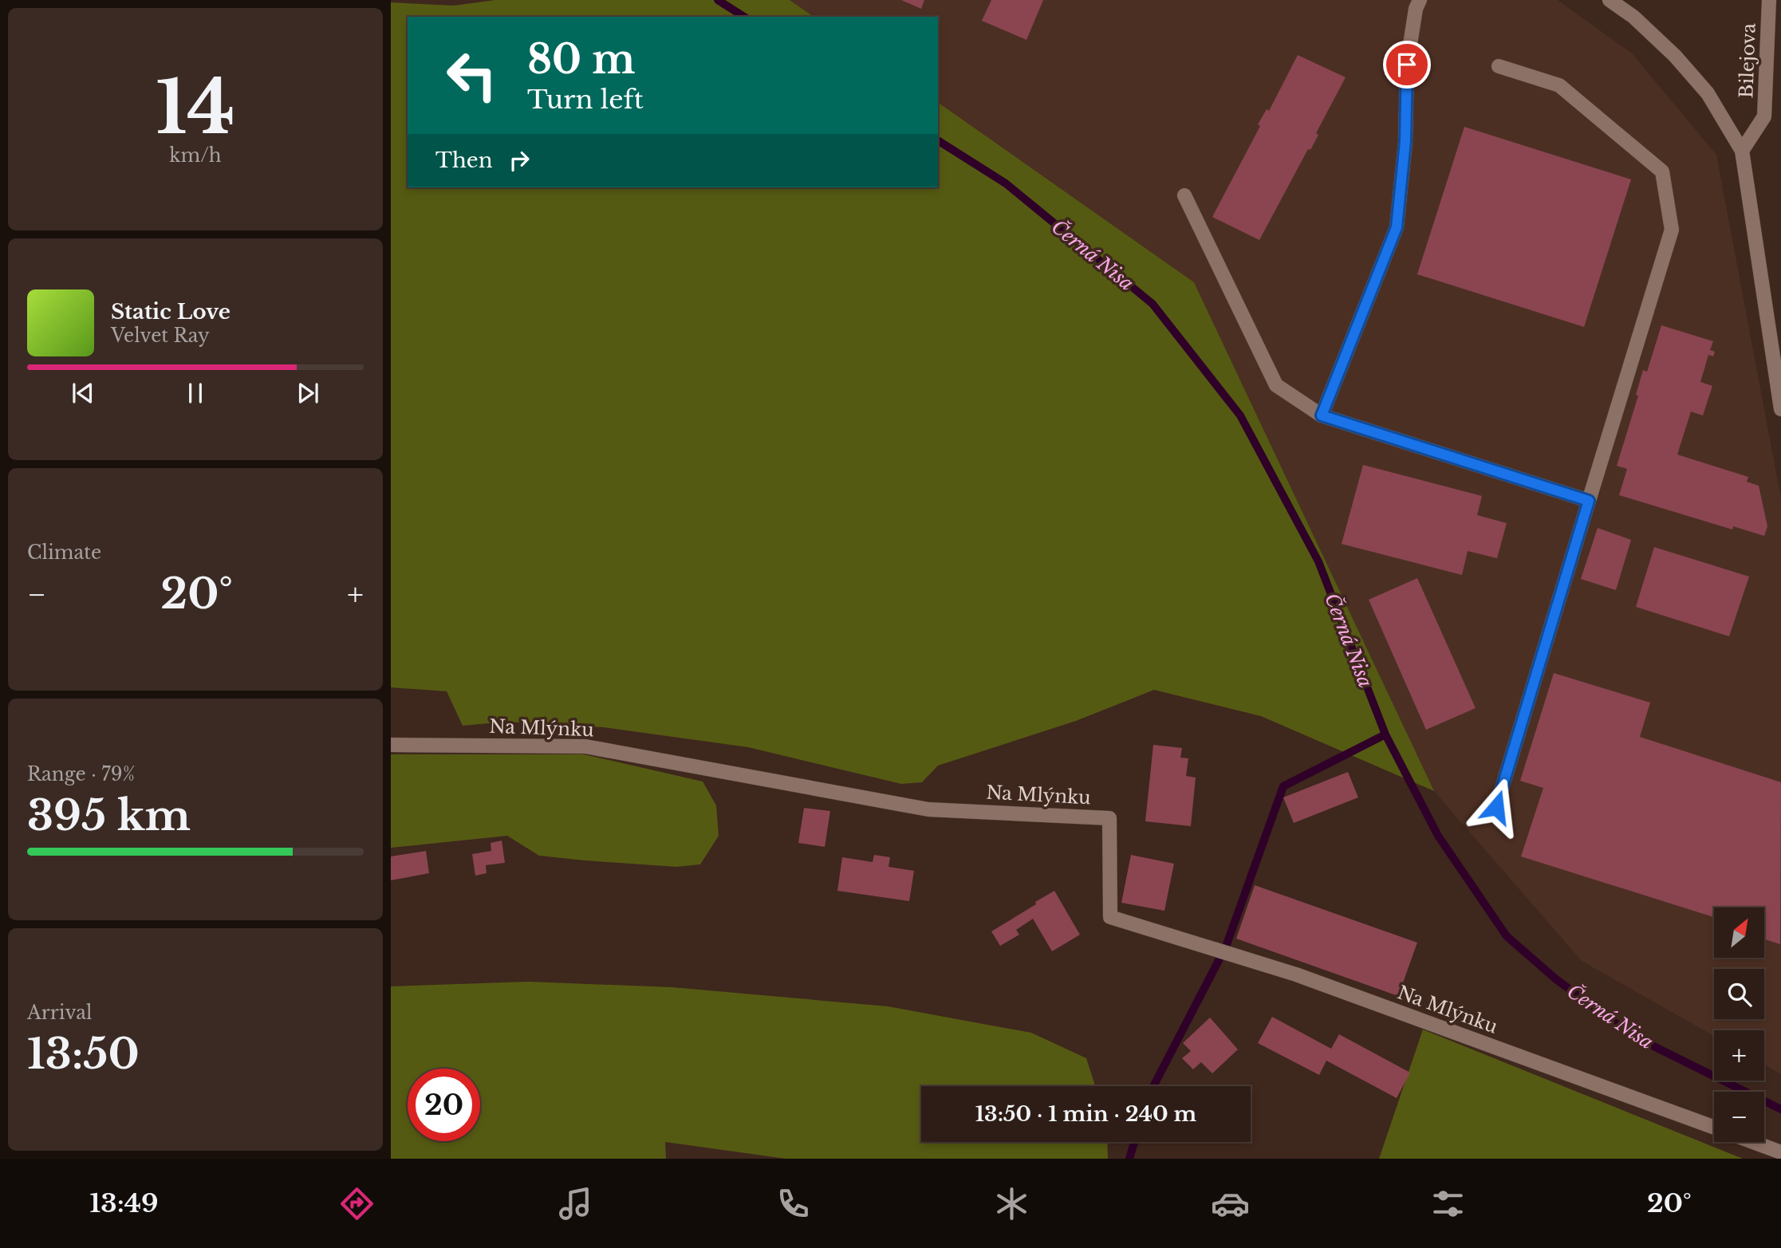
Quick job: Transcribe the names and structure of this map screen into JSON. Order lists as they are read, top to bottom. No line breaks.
{"streets":{"street":["Bilejova","Na Mlýnku"]},"water":["Černá Nisa"],"north":"top right","page":{"tile":[["14","km/h"],"Climate",["Range · 79%","395 km"],["Arrival","13:50"]],"turn":["80 m","Turn left"],"then":"Then","song":["Static Love","Velvet Ray"],"heat":["−","20°","+"],"map_buttons":["+","−"],"limit":"20","trip":"13:50 · 1 min · 240 m","tabs":["13:49","20°"]}}
